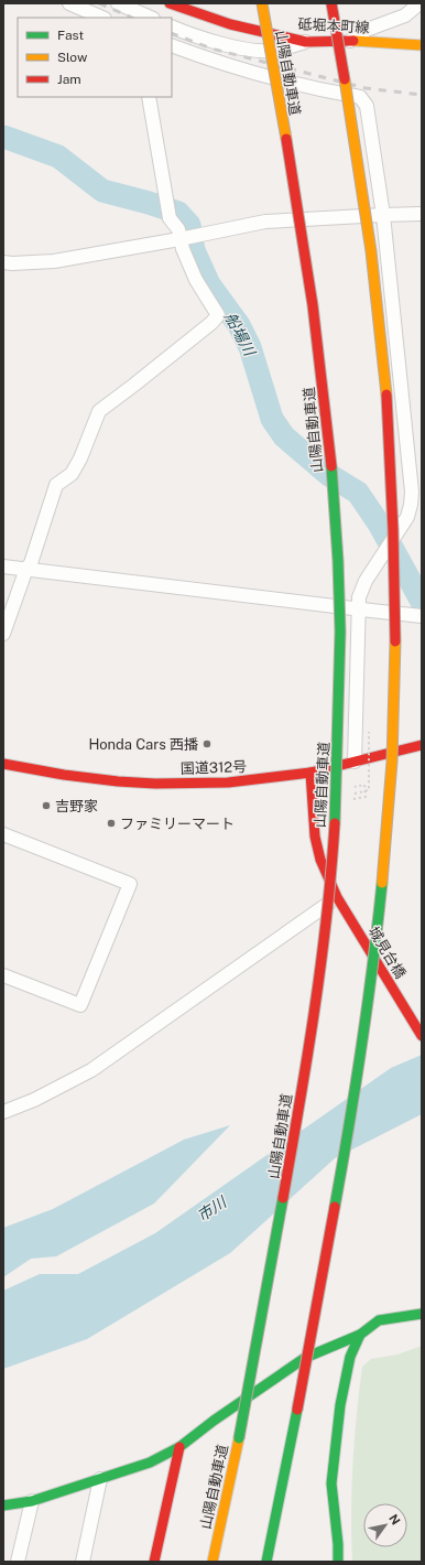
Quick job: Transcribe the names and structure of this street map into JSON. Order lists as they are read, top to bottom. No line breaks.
{"streets":{"main road":["砥堀本町線","山陽自動車道","国道312号","城見台橋"]},"crossings":[["国道312号","城見台橋"]],"water":["船場川","市川"],"places":["Honda Cars 西播","吉野家","ファミリーマート"],"legend":["Fast","Slow","Jam"],"north":"top right"}
